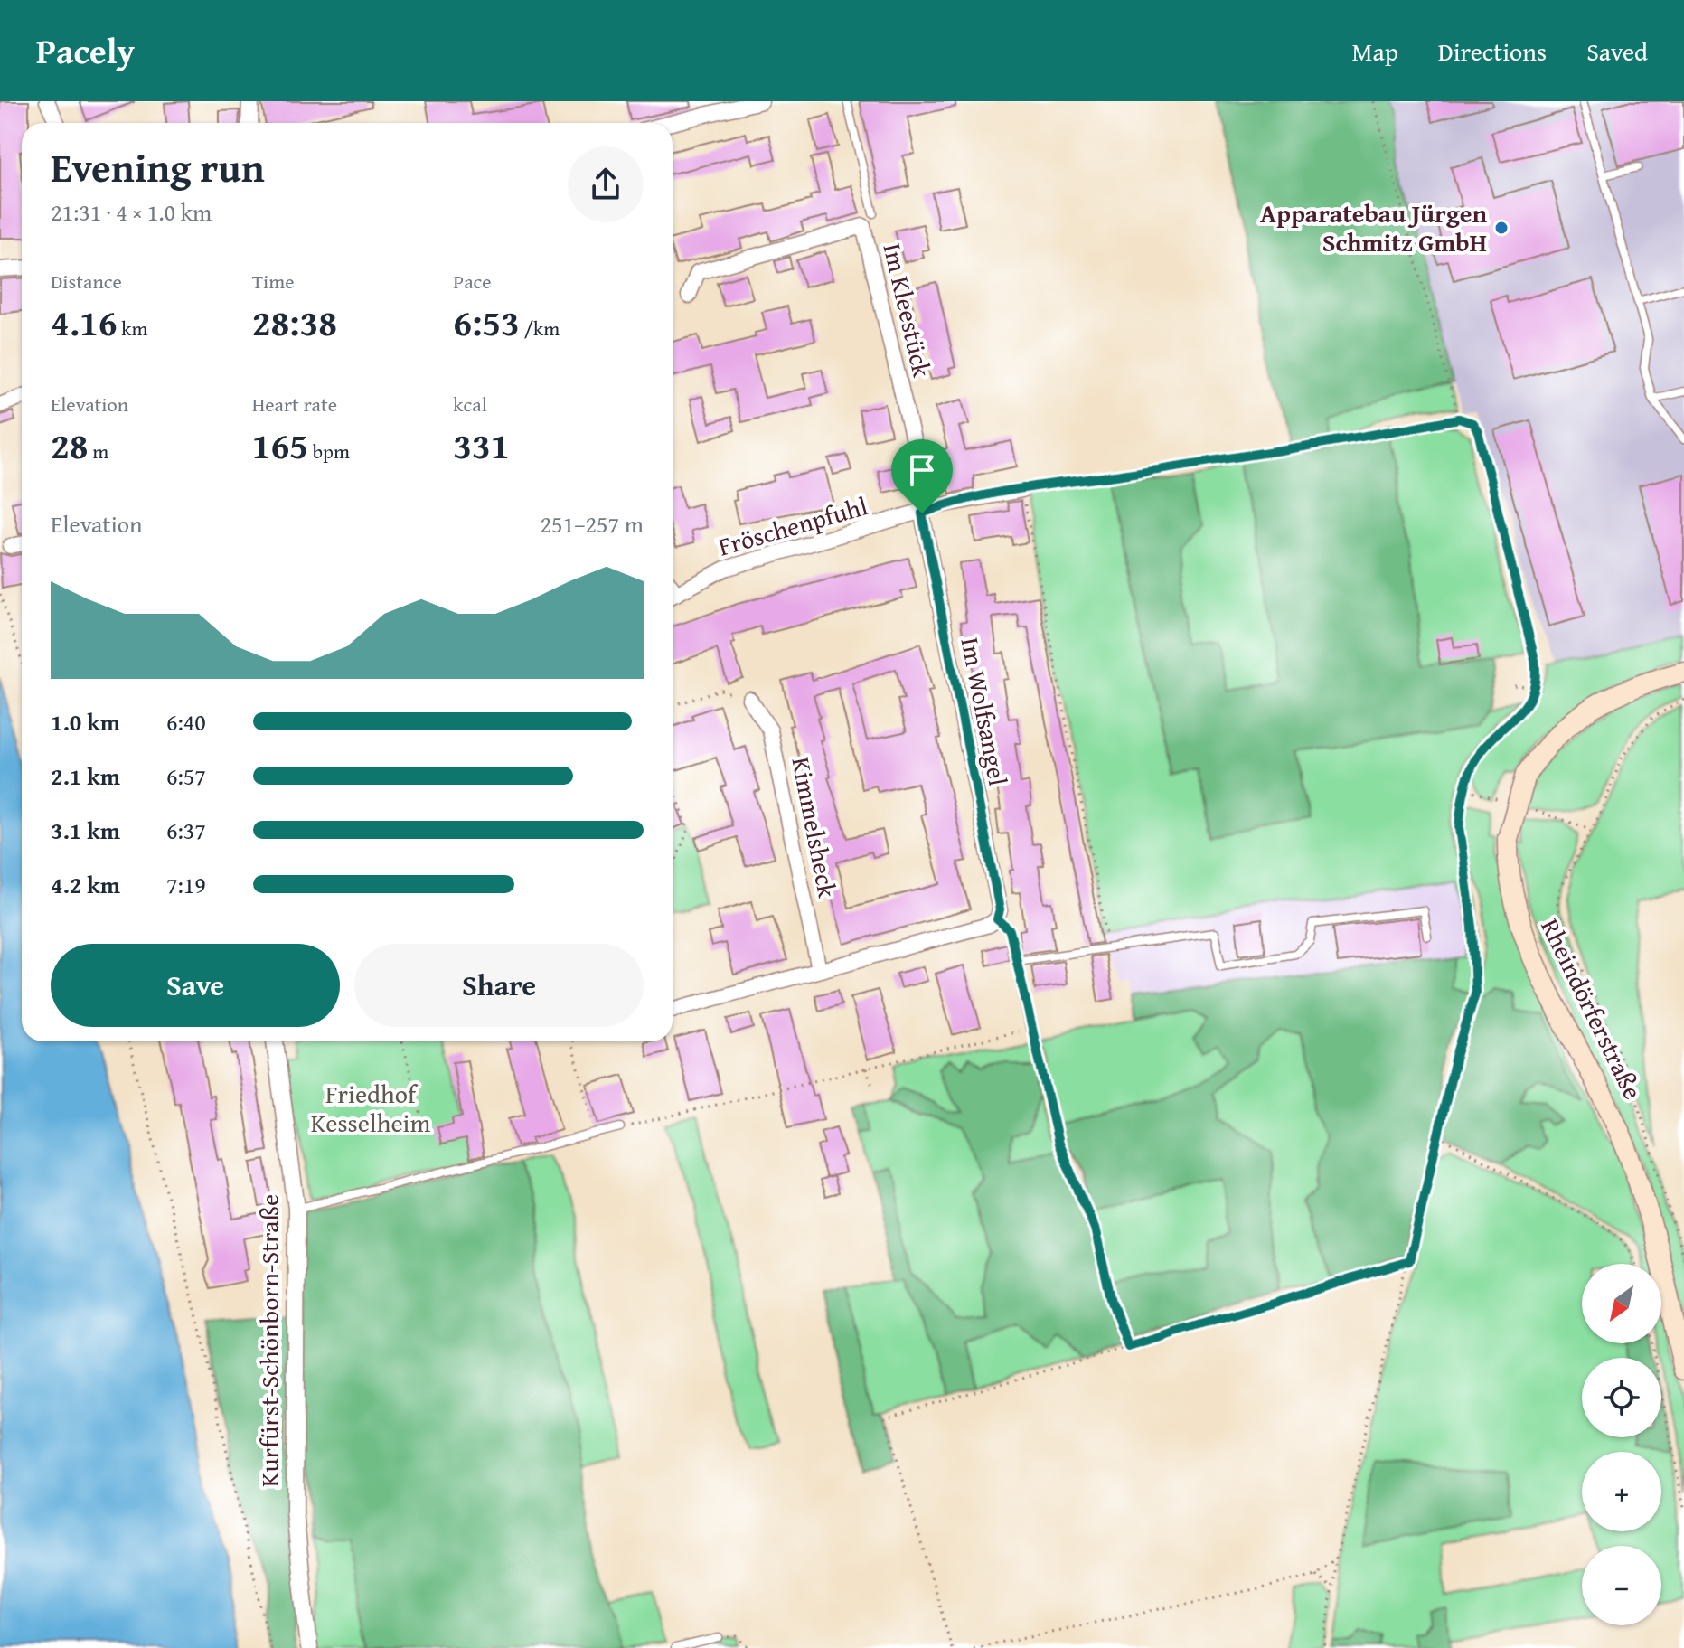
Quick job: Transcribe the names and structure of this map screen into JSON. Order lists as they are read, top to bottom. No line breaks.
{"streets":{"main road":["Rheindörferstraße"],"street":["Im Kleestück","Fröschenpfuhl","Im Wolfsangel","Kimmelsheck","Kurfürst-Schönborn-Straße"]},"crossings":[["Im Kleestück","Fröschenpfuhl"],["Im Kleestück","Im Wolfsangel"],["Fröschenpfuhl","Im Wolfsangel"]],"parks":["Friedhof Kesselheim"],"places":["Apparatebau Jürgen Schmitz GmbH"],"north":"bottom left","page":{"header":"Pacely","nav":["Map","Directions","Saved"],"heading":["Evening run","21:31 · 4 × 1.0 km"],"stats":[["Distance","4.16 km"],["Time","28:38"],["Pace","6:53 /km"],["Elevation","28 m"],["Heart rate","165 bpm"],["kcal","331"]],"chart":["Elevation","251–257 m"],"list":[{"name":"1.0 km","note":"6:40"},{"name":"2.1 km","note":"6:57"},{"name":"3.1 km","note":"6:37"},{"name":"4.2 km","note":"7:19"}],"buttons":["Save","Share"],"map_buttons":["+","−"]}}
